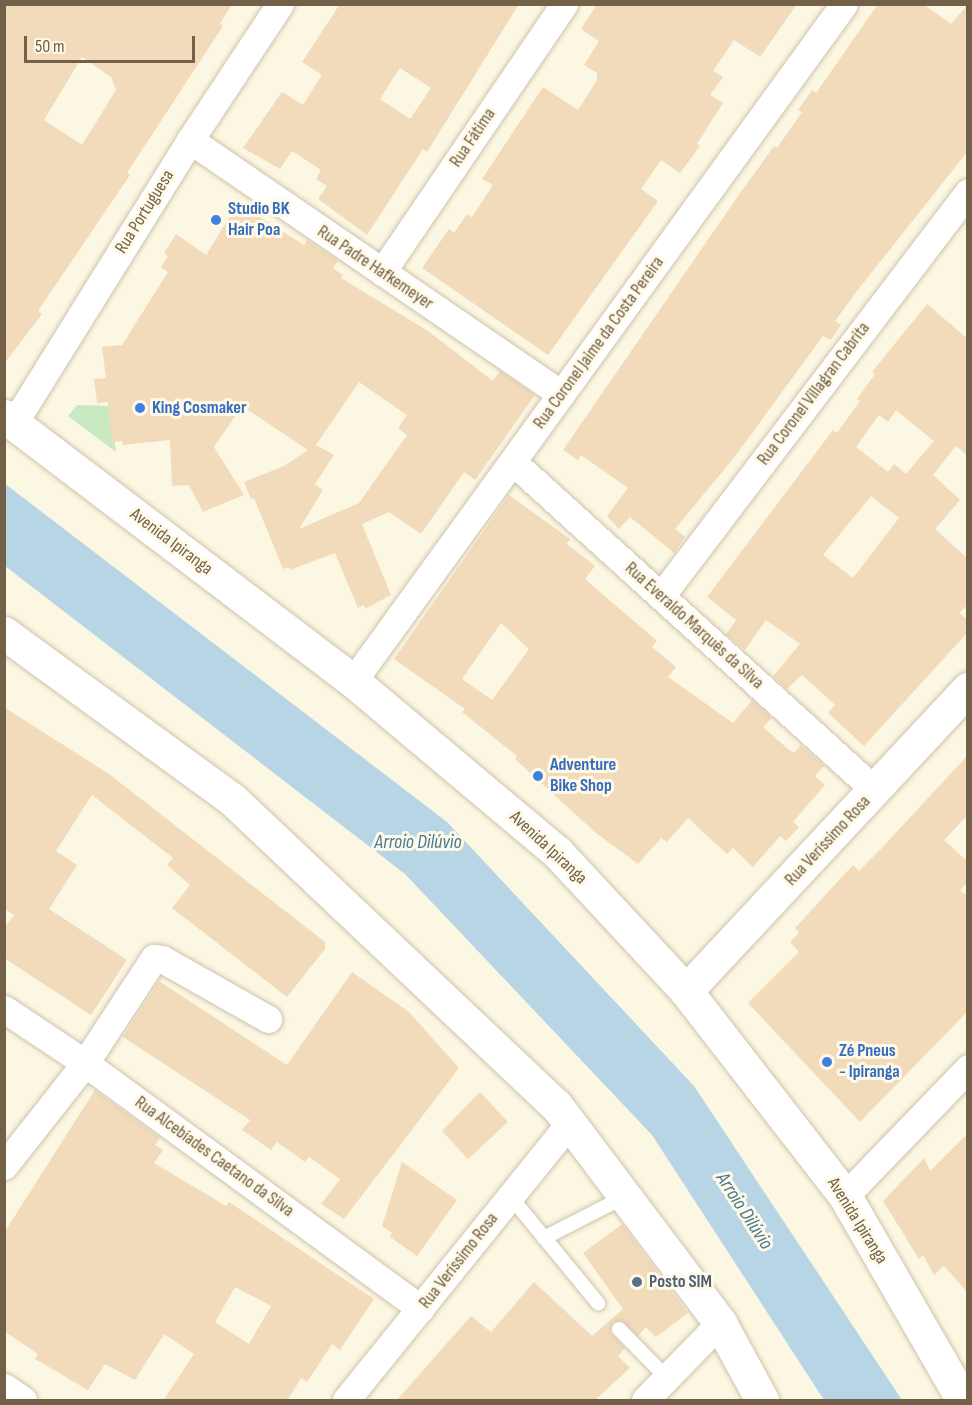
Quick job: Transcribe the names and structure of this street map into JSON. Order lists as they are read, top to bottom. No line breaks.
{"streets":{"main road":["Avenida Ipiranga","Rua Veríssimo Rosa"],"street":["Rua Fátima","Rua Portuguesa","Rua Padre Hafkemeyer","Rua Coronel Jaime da Costa Pereira","Rua Coronel Villagran Cabrita","Rua Everaldo Marquês da Silva","Rua Alcebíades Caetano da Silva"]},"crossings":[["Rua Fátima","Rua Padre Hafkemeyer"],["Rua Portuguesa","Rua Padre Hafkemeyer"],["Rua Portuguesa","Avenida Ipiranga"],["Rua Padre Hafkemeyer","Rua Coronel Jaime da Costa Pereira"],["Rua Coronel Jaime da Costa Pereira","Avenida Ipiranga"],["Rua Coronel Jaime da Costa Pereira","Rua Everaldo Marquês da Silva"],["Rua Coronel Villagran Cabrita","Rua Everaldo Marquês da Silva"],["Avenida Ipiranga","Rua Veríssimo Rosa"],["Rua Everaldo Marquês da Silva","Rua Veríssimo Rosa"],["Rua Veríssimo Rosa","Rua Alcebíades Caetano da Silva"]],"water":["Arroio Dilúvio"],"places":["Studio BK Hair Poa","King Cosmaker","Adventure Bike Shop","Zé Pneus - Ipiranga","Posto SIM"],"scale_bar":"50 m"}
